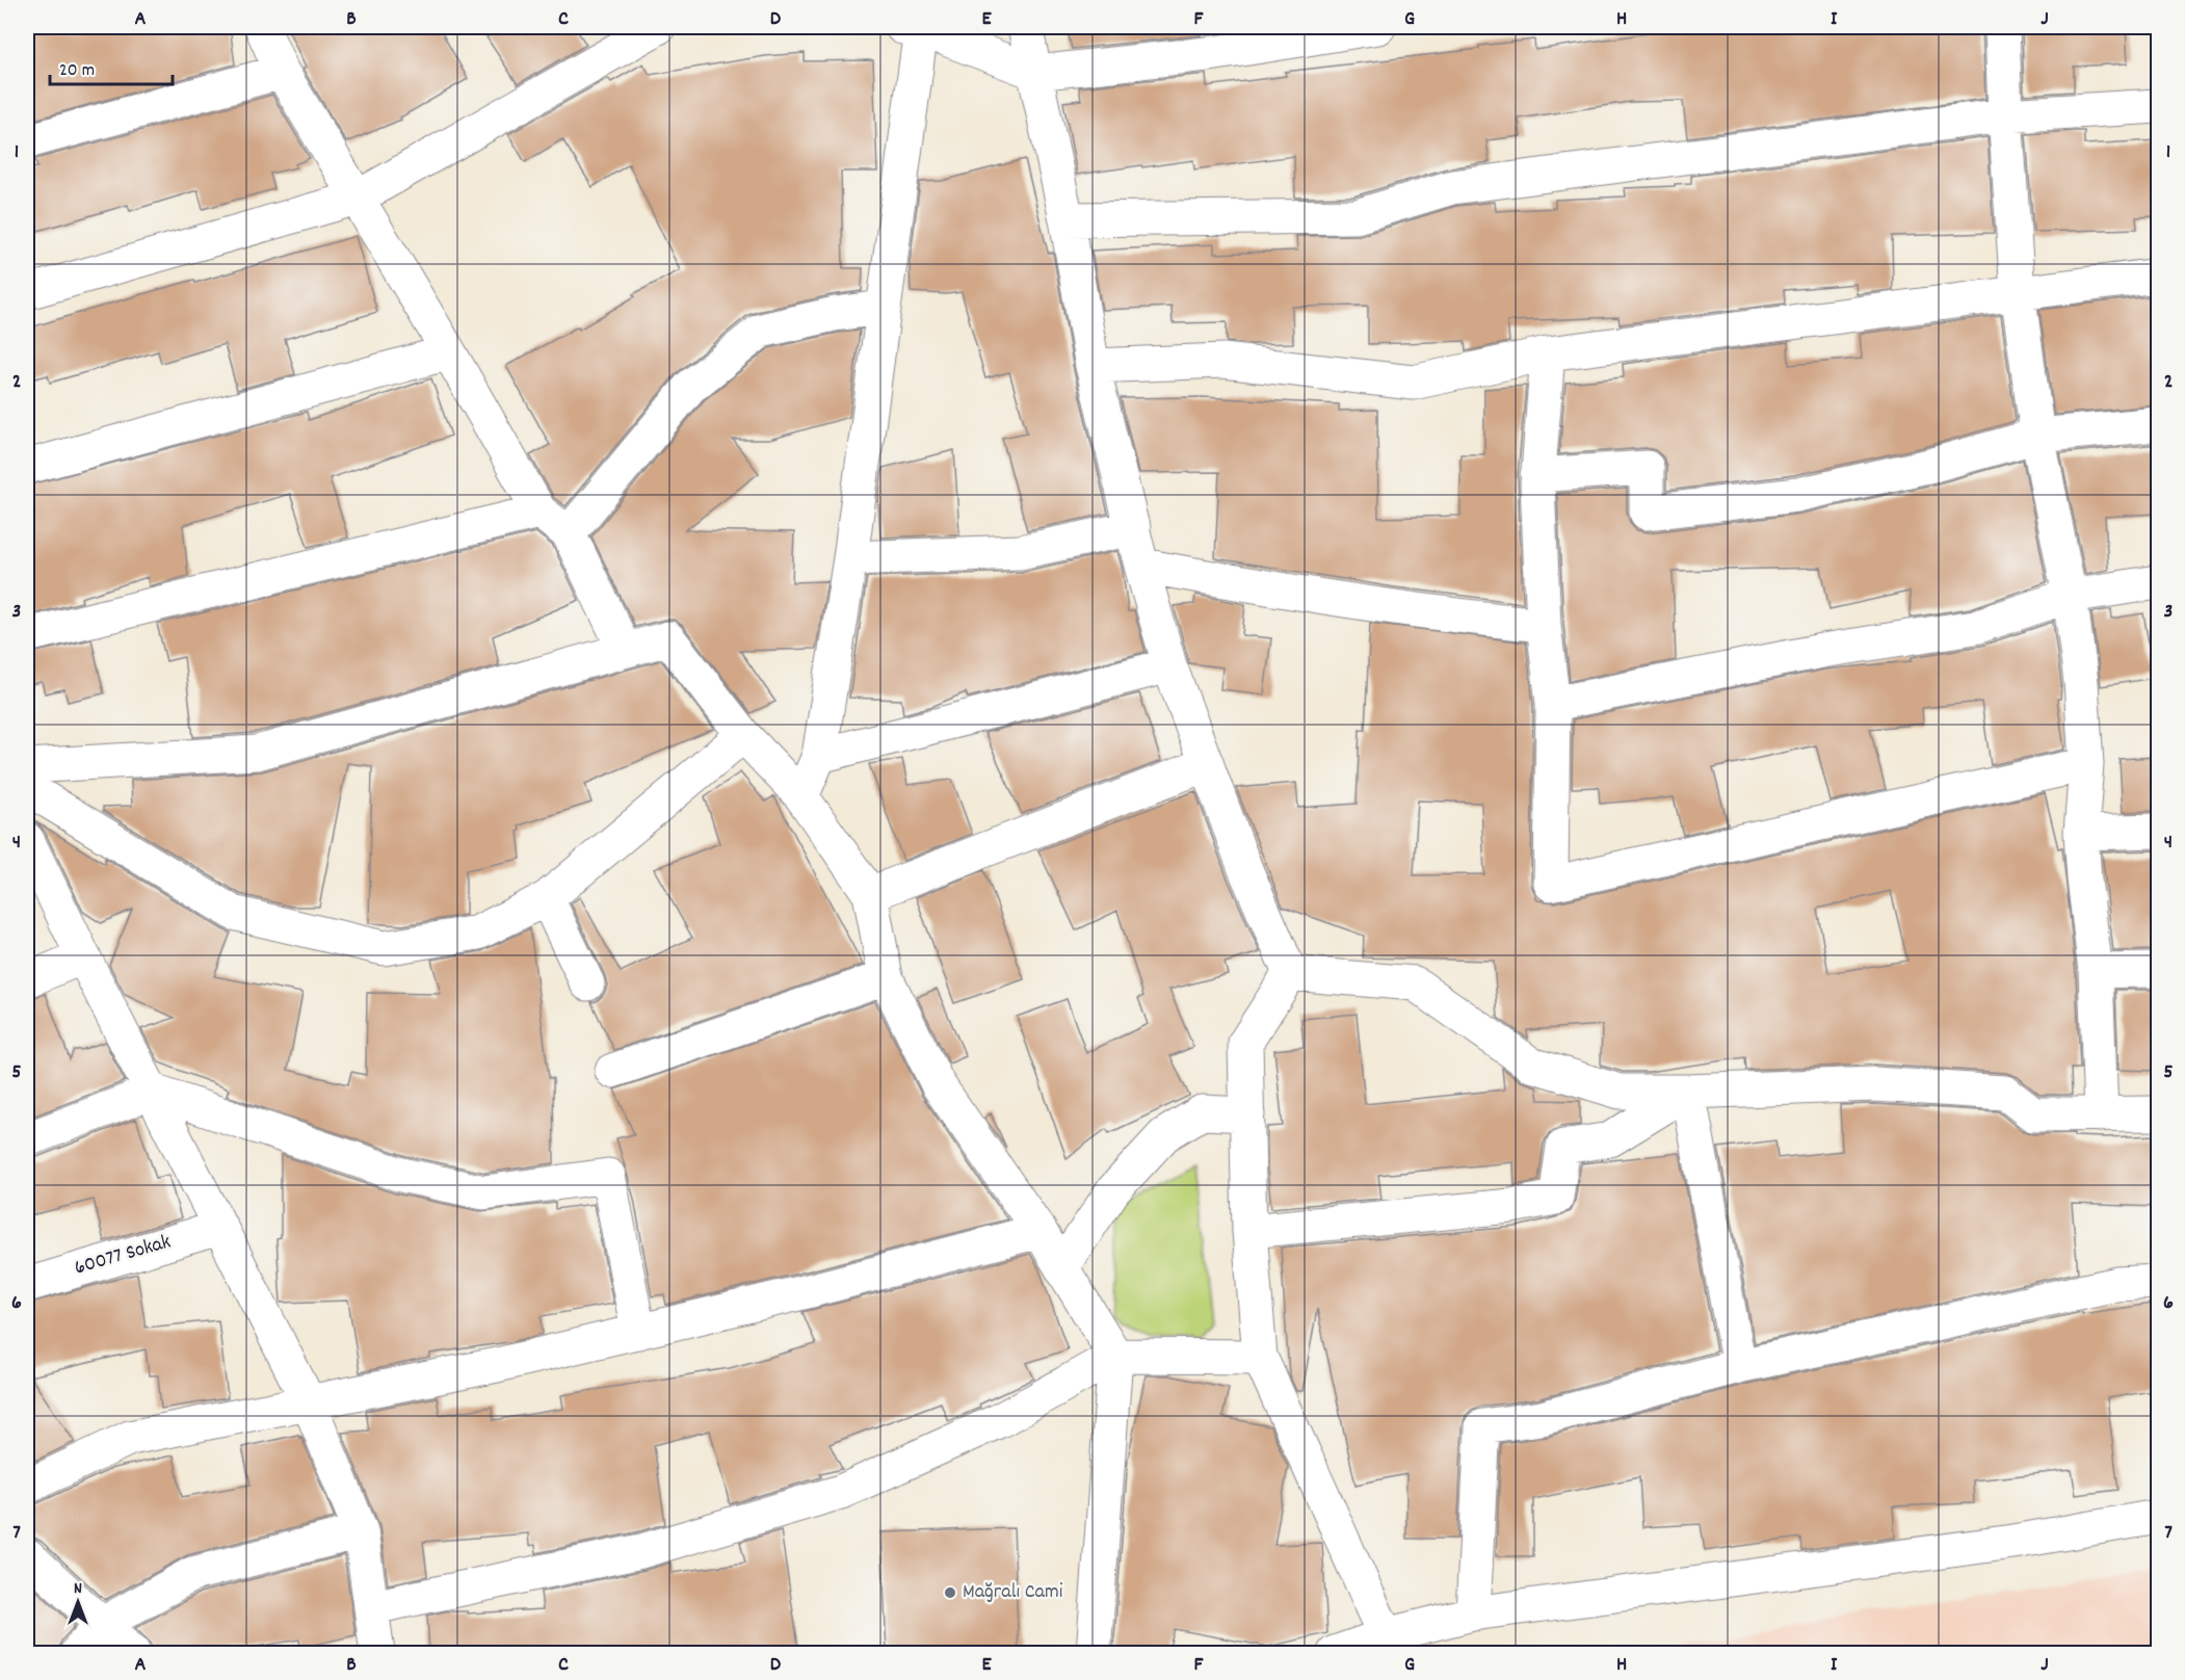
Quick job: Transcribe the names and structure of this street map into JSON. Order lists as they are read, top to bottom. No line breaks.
{"streets":{"street":["60077 Sokak"]},"places":["Mağralı Cami"],"scale_bar":"20 m","north":"top","grid":{"columns":["A","B","C","D","E","F","G","H","I","J"],"rows":["1","2","3","4","5","6","7"]}}
